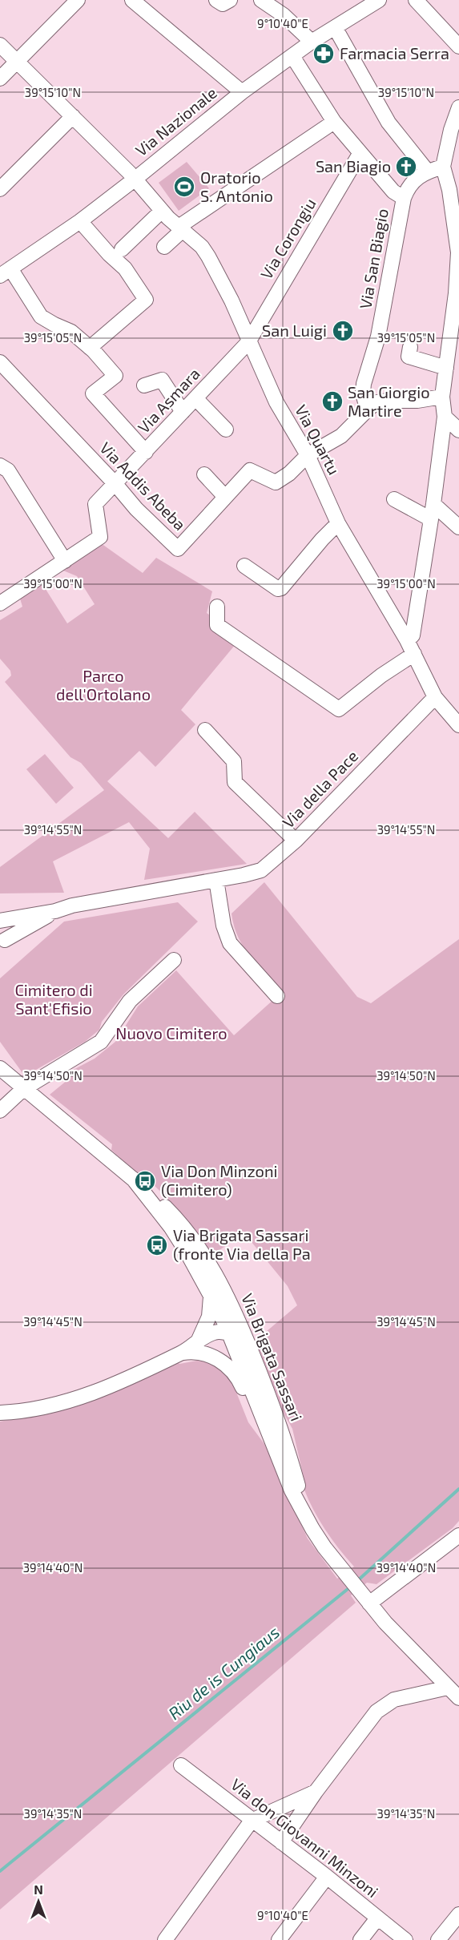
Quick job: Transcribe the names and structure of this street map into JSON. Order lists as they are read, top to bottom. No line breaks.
{"streets":{"street":["Via Nazionale","Via Corongiu","Via San Biagio","Via Asmara","Via Quartu","Via Addis Abeba","Via della Pace","Via Brigata Sassari","Via don Giovanni Minzoni"]},"crossings":[["Via Nazionale","Via San Biagio"],["Via Nazionale","Via Quartu"],["Via Corongiu","Via San Biagio"],["Via Corongiu","Via Asmara"],["Via Corongiu","Via Quartu"],["Via Asmara","Via Quartu"],["Via Asmara","Via Addis Abeba"],["Via Quartu","Via Addis Abeba"],["Via Quartu","Via della Pace"]],"water":["Riu de is Cungiaus"],"parks":["Parco dell'Ortolano","Cimitero di Sant'Efisio","Nuovo Cimitero"],"places":{"pharmacy":["Farmacia Serra"],"church":["San Biagio","San Luigi","San Giorgio Martire"],"sports":["Oratorio S. Antonio"],"bus stop":["Via Don Minzoni (Cimitero)","Via Brigata Sassari (fronte Via della Pa"]},"north":"top","coordinates":["9°10'40\"E","39°15'10\"N","39°15'05\"N","39°15'00\"N","39°14'55\"N","39°14'50\"N","39°14'45\"N","39°14'40\"N","39°14'35\"N"]}
